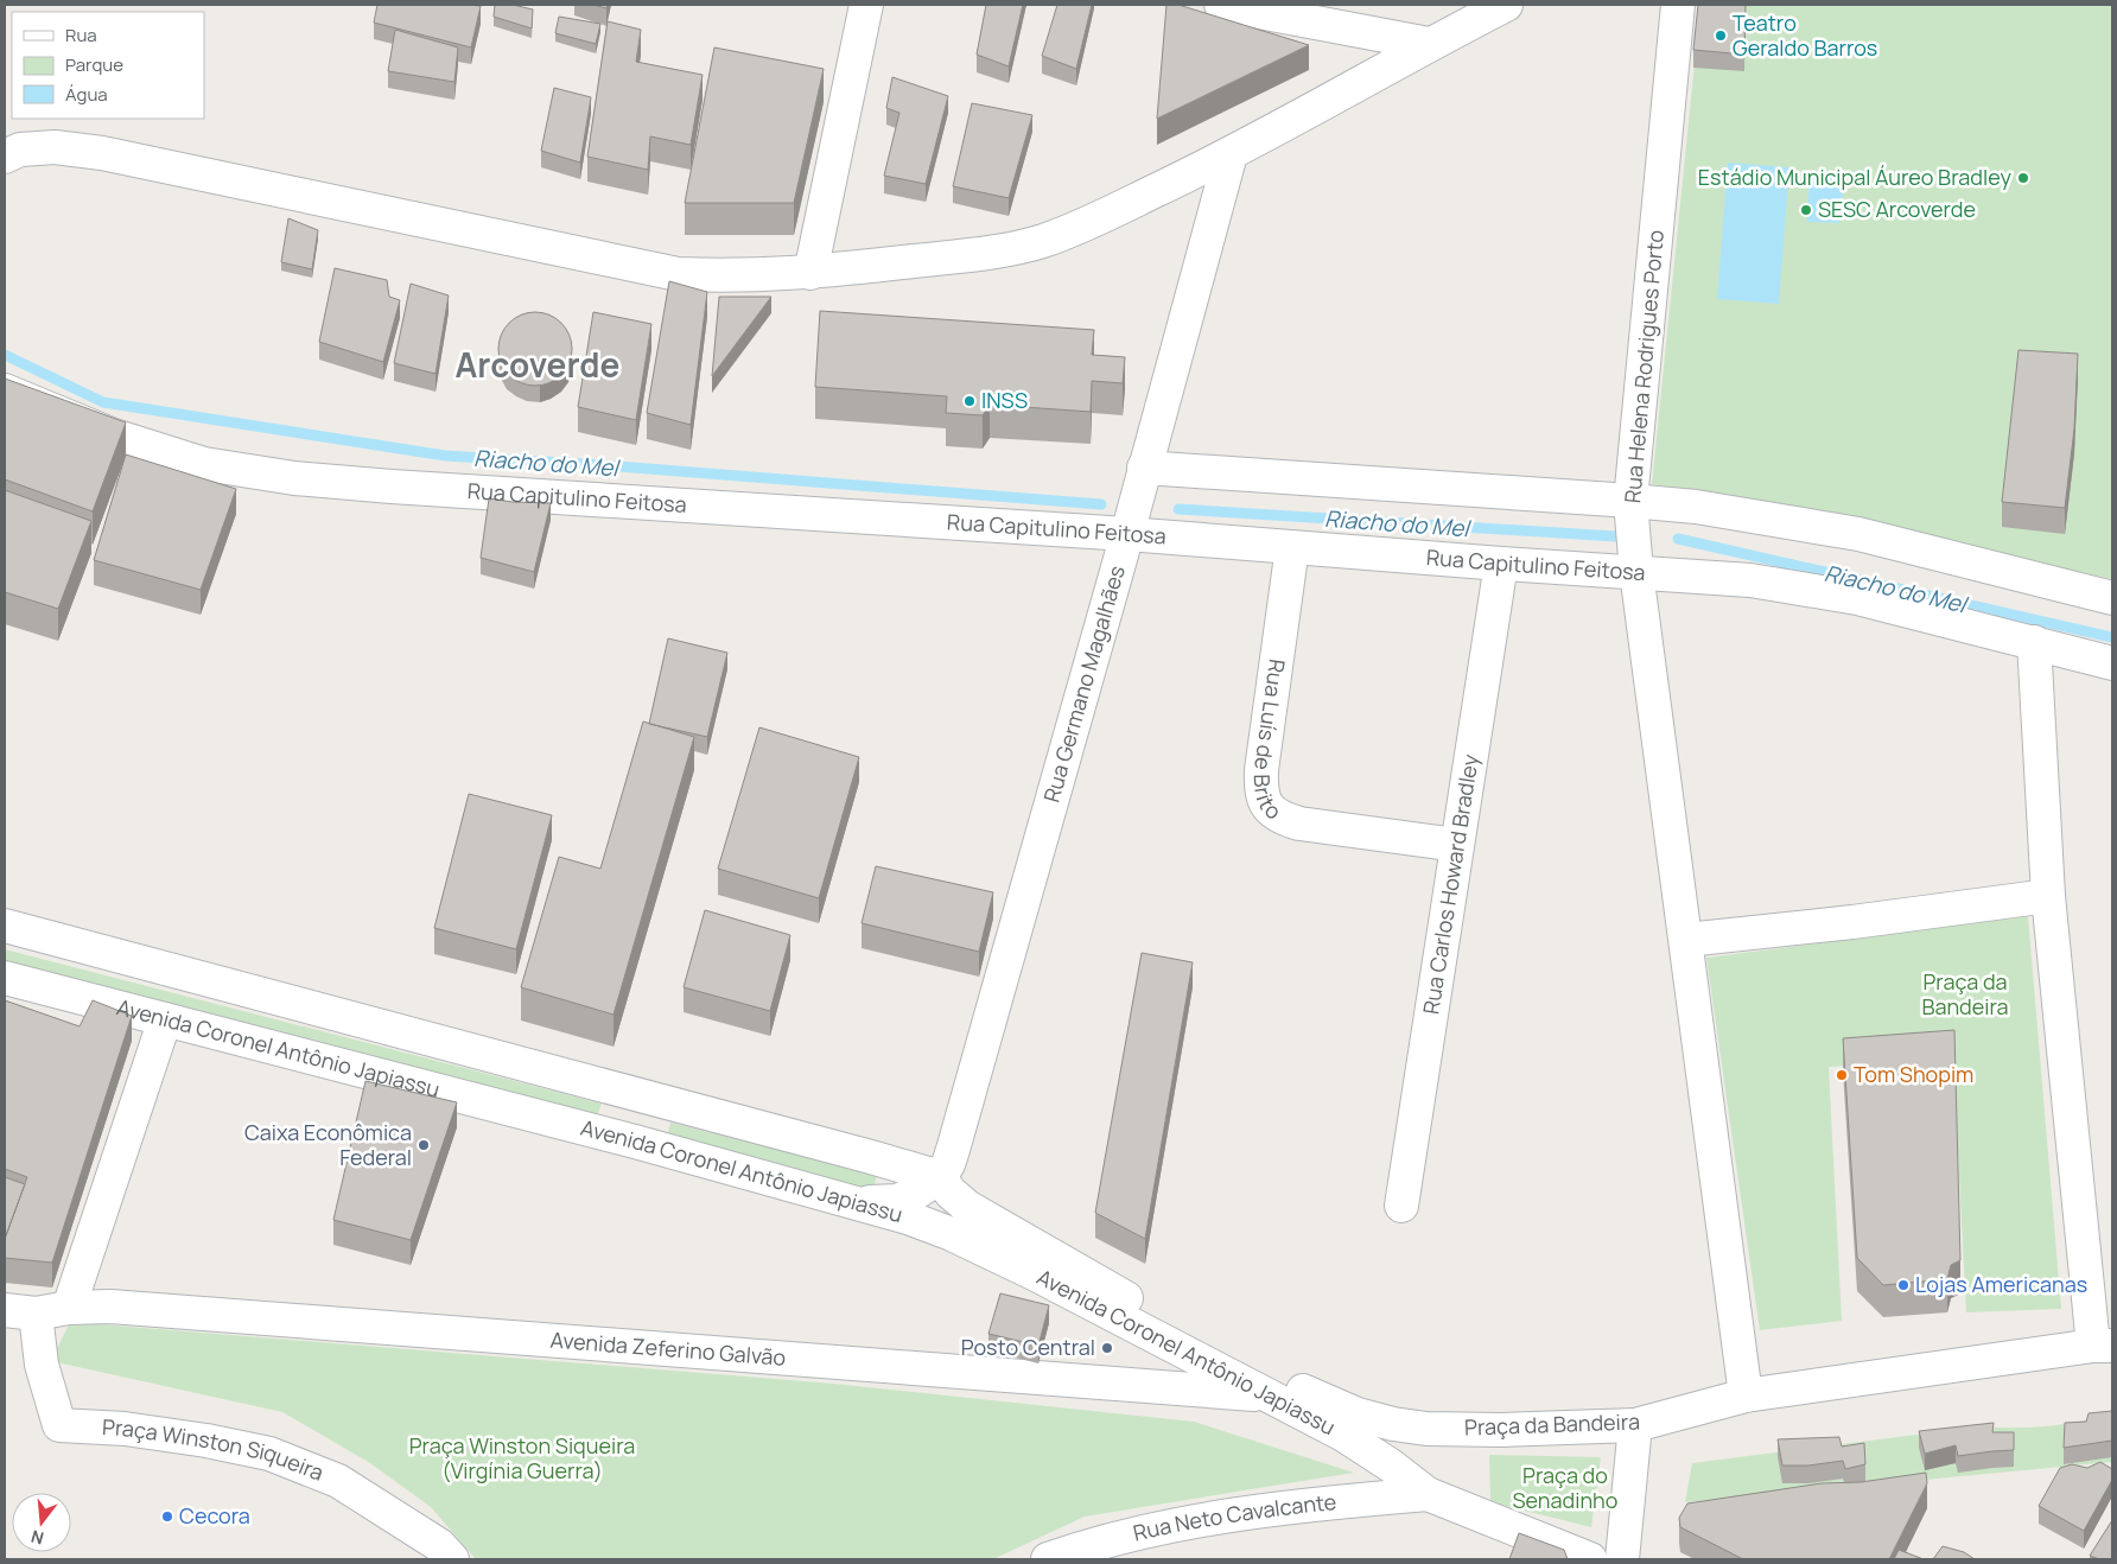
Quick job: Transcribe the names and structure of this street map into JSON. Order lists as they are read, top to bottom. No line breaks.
{"streets":{"street":["Rua Helena Rodrigues Porto","Rua Capitulino Feitosa","Rua Germano Magalhães","Rua Luís de Brito","Rua Carlos Howard Bradley","Avenida Coronel Antônio Japiassu","Avenida Zeferino Galvão","Praça da Bandeira","Praça Winston Siqueira","Rua Neto Cavalcante"]},"crossings":[["Rua Helena Rodrigues Porto","Rua Capitulino Feitosa"],["Rua Capitulino Feitosa","Rua Germano Magalhães"],["Rua Capitulino Feitosa","Rua Luís de Brito"],["Rua Capitulino Feitosa","Rua Carlos Howard Bradley"],["Rua Capitulino Feitosa","Praça da Bandeira"],["Rua Germano Magalhães","Praça da Bandeira"],["Rua Luís de Brito","Rua Carlos Howard Bradley"],["Avenida Coronel Antônio Japiassu","Avenida Zeferino Galvão"],["Avenida Coronel Antônio Japiassu","Rua Neto Cavalcante"],["Avenida Zeferino Galvão","Praça Winston Siqueira"]],"districts":["Arcoverde"],"water":["Riacho do Mel"],"parks":["Praça da Bandeira","Praça Winston Siqueira (Virgínia Guerra)","Praça do Senadinho"],"places":["Teatro Geraldo Barros","Estádio Municipal Áureo Bradley","SESC Arcoverde","INSS","Tom Shopim","Caixa Econômica Federal","Lojas Americanas","Posto Central","Cecora"],"legend":["Rua","Parque","Água"],"north":"bottom"}
